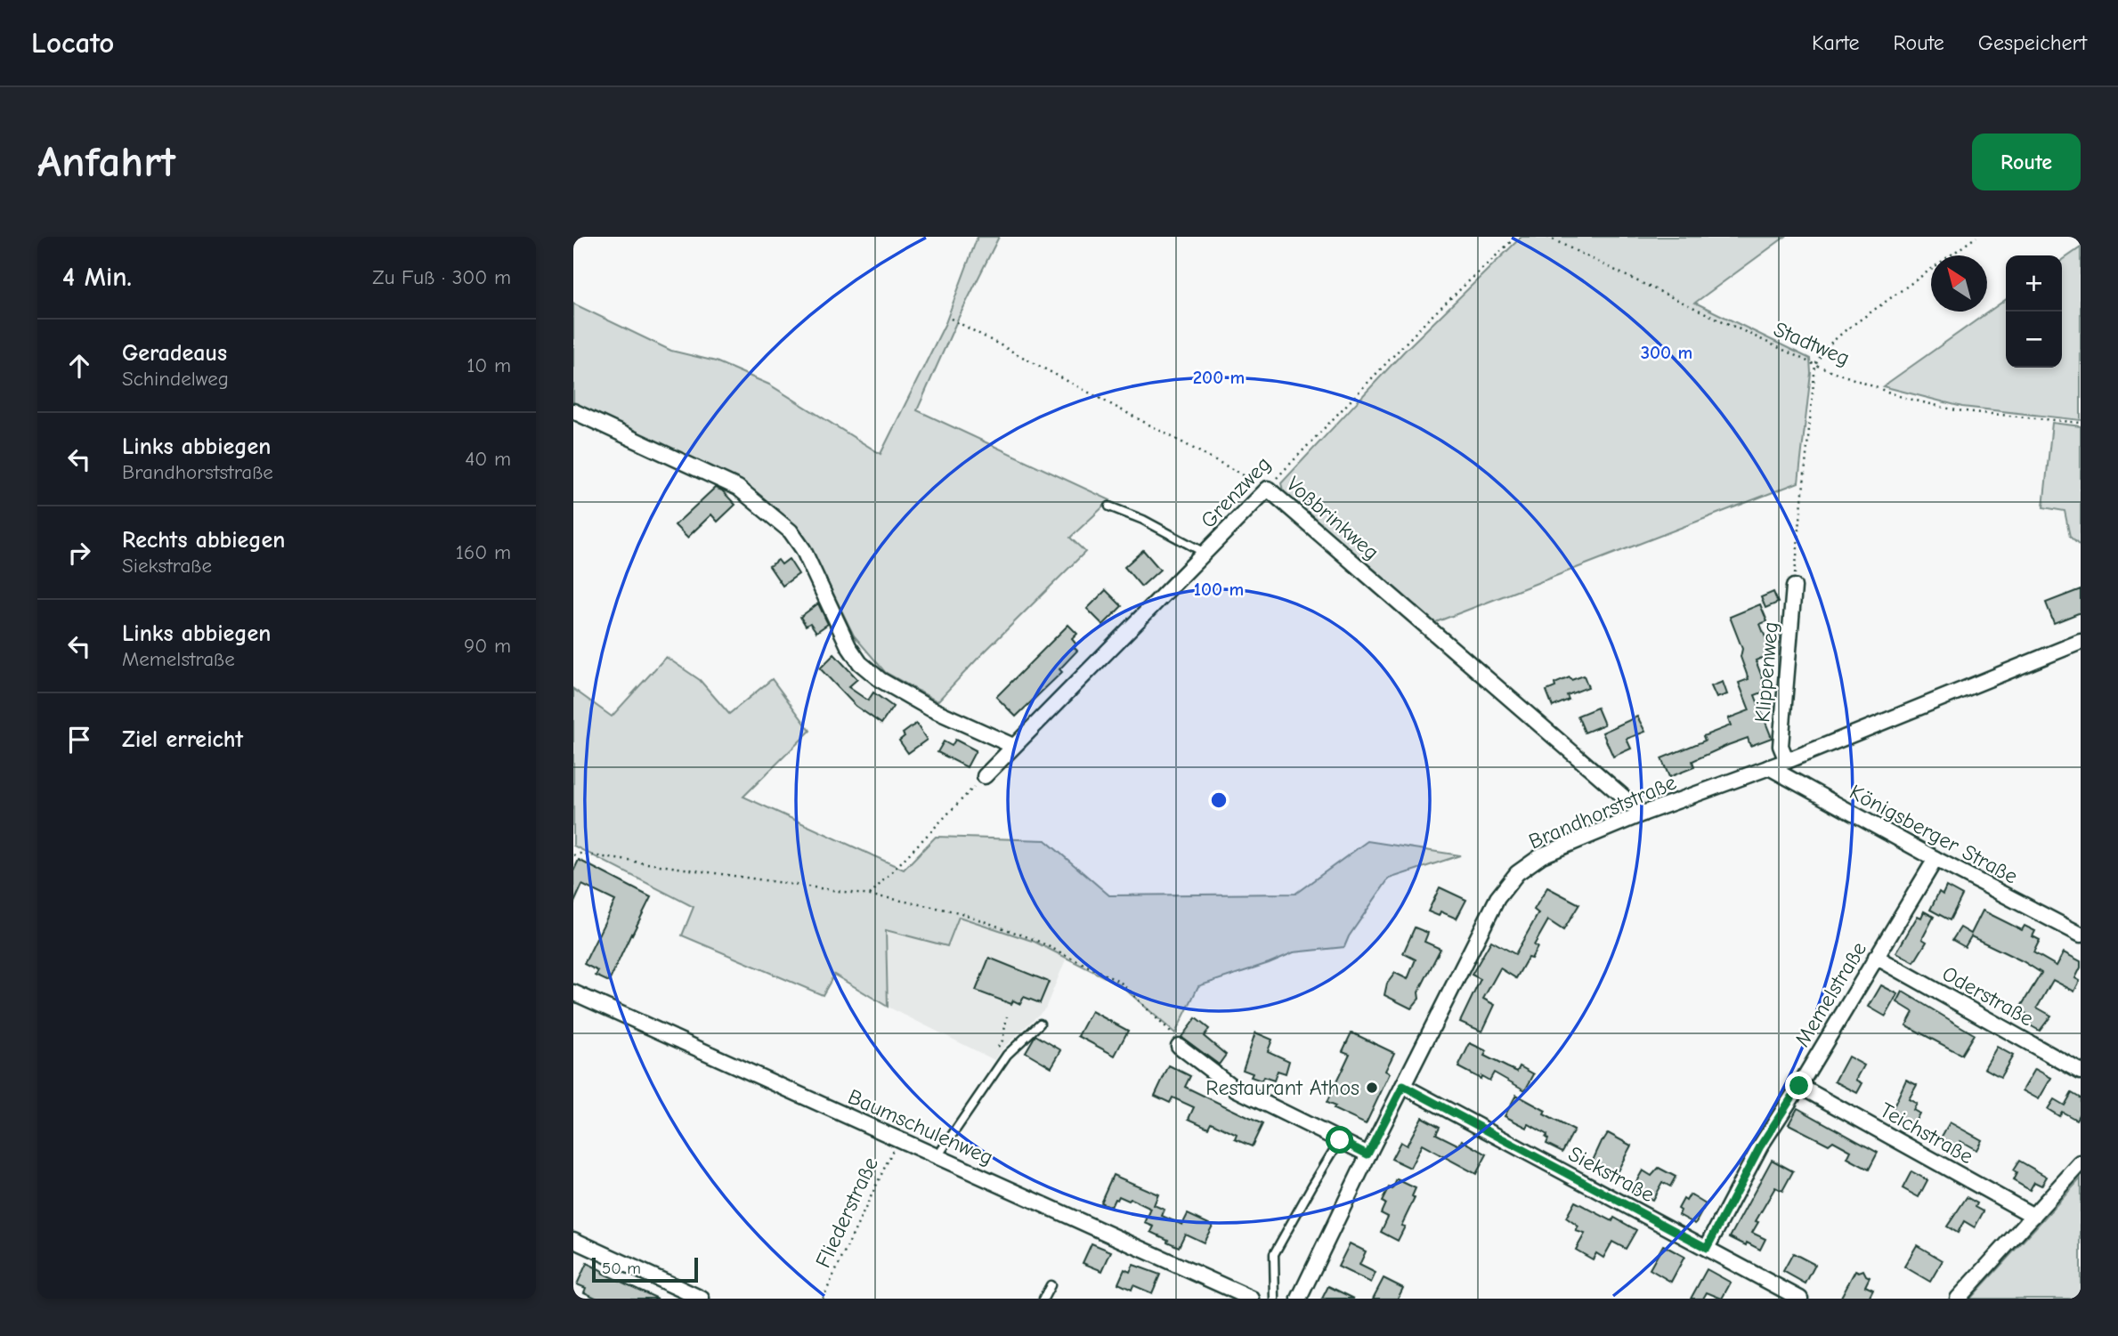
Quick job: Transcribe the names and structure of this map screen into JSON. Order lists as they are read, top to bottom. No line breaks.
{"streets":{"street":["Grenzweg","Voßbrinkweg","Klippenweg","Brandhorststraße","Königsberger Straße","Memelstraße","Oderstraße","Baumschulenweg","Teichstraße","Siekstraße"],"path":["Stadtweg","Fliederstraße"]},"crossings":[["Grenzweg","Voßbrinkweg"],["Voßbrinkweg","Brandhorststraße"],["Klippenweg","Brandhorststraße"],["Brandhorststraße","Königsberger Straße"],["Brandhorststraße","Siekstraße"],["Königsberger Straße","Memelstraße"],["Memelstraße","Oderstraße"],["Memelstraße","Teichstraße"],["Memelstraße","Siekstraße"],["Baumschulenweg","Fliederstraße"]],"places":["Restaurant Athos"],"scale_bar":"50 m","north":"top left","page":{"header":"Locato","nav":["Karte","Route","Gespeichert"],"buttons":"Route","title":"Anfahrt","heading":["4 Min.","Zu Fuß · 300 m"],"map_buttons":["+","−"],"list":[["Geradeaus","Schindelweg","10 m"],["Links abbiegen","Brandhorststraße","40 m"],["Rechts abbiegen","Siekstraße","160 m"],["Links abbiegen","Memelstraße","90 m"],"Ziel erreicht"],"scale":"50 m"},"rings":["300 m","200 m","100 m"]}
